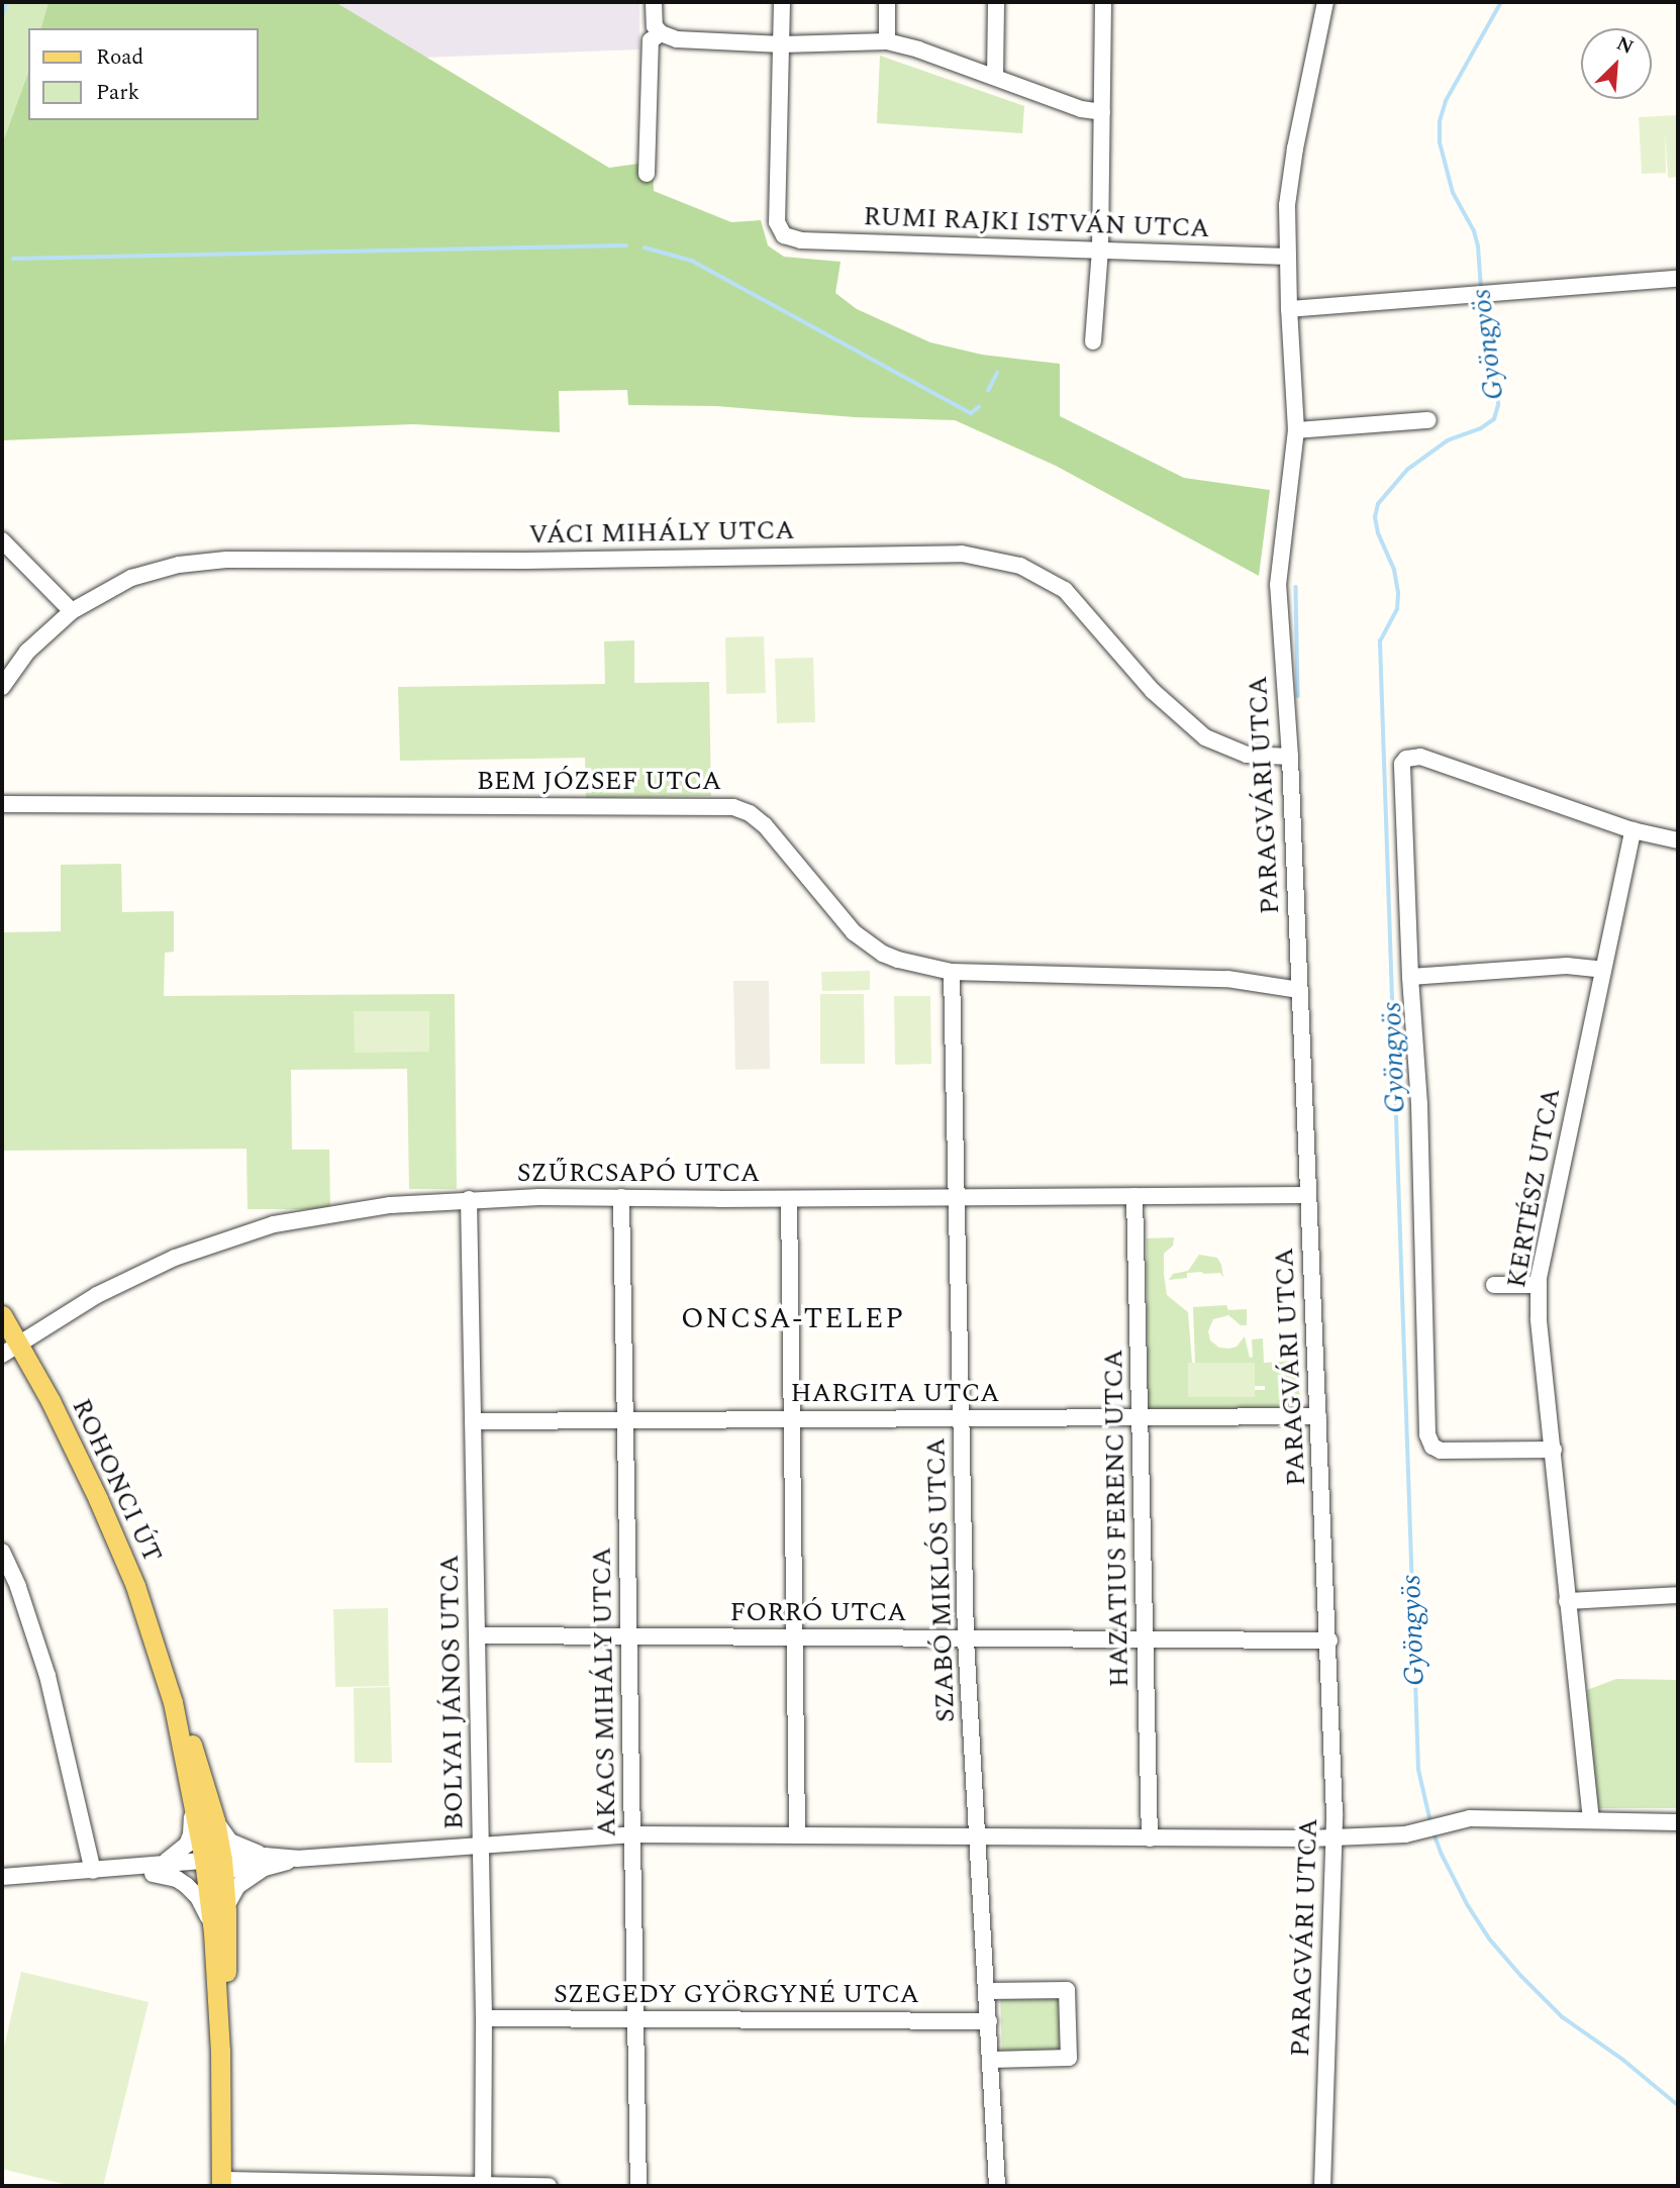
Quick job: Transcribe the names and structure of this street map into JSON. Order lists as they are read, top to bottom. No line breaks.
{"streets":{"main road":["ROHONCI ÚT"],"street":["RUMI RAJKI ISTVÁN UTCA","VÁCI MIHÁLY UTCA","BEM JÓZSEF UTCA","PARAGVÁRI UTCA","SZŰRCSAPÓ UTCA","KERTÉSZ UTCA","HARGITA UTCA","HAZATIUS FERENC UTCA","SZABÓ MIKLÓS UTCA","FORRÓ UTCA","BOLYAI JÁNOS UTCA","AKACS MIHÁLY UTCA","SZEGEDY GYÖRGYNÉ UTCA"]},"crossings":[["RUMI RAJKI ISTVÁN UTCA","PARAGVÁRI UTCA"],["VÁCI MIHÁLY UTCA","PARAGVÁRI UTCA"],["BEM JÓZSEF UTCA","PARAGVÁRI UTCA"],["BEM JÓZSEF UTCA","SZABÓ MIKLÓS UTCA"],["PARAGVÁRI UTCA","SZŰRCSAPÓ UTCA"],["PARAGVÁRI UTCA","HARGITA UTCA"],["PARAGVÁRI UTCA","FORRÓ UTCA"],["SZŰRCSAPÓ UTCA","ROHONCI ÚT"],["SZŰRCSAPÓ UTCA","HAZATIUS FERENC UTCA"],["SZŰRCSAPÓ UTCA","SZABÓ MIKLÓS UTCA"],["SZŰRCSAPÓ UTCA","BOLYAI JÁNOS UTCA"],["SZŰRCSAPÓ UTCA","AKACS MIHÁLY UTCA"],["HARGITA UTCA","HAZATIUS FERENC UTCA"],["HARGITA UTCA","SZABÓ MIKLÓS UTCA"],["HARGITA UTCA","BOLYAI JÁNOS UTCA"],["HARGITA UTCA","AKACS MIHÁLY UTCA"],["HAZATIUS FERENC UTCA","FORRÓ UTCA"],["SZABÓ MIKLÓS UTCA","FORRÓ UTCA"],["SZABÓ MIKLÓS UTCA","SZEGEDY GYÖRGYNÉ UTCA"],["FORRÓ UTCA","BOLYAI JÁNOS UTCA"],["FORRÓ UTCA","AKACS MIHÁLY UTCA"],["BOLYAI JÁNOS UTCA","SZEGEDY GYÖRGYNÉ UTCA"],["AKACS MIHÁLY UTCA","SZEGEDY GYÖRGYNÉ UTCA"]],"districts":["ONCSA-TELEP"],"water":["Gyöngyös"],"legend":["Road","Park"],"north":"top right"}
